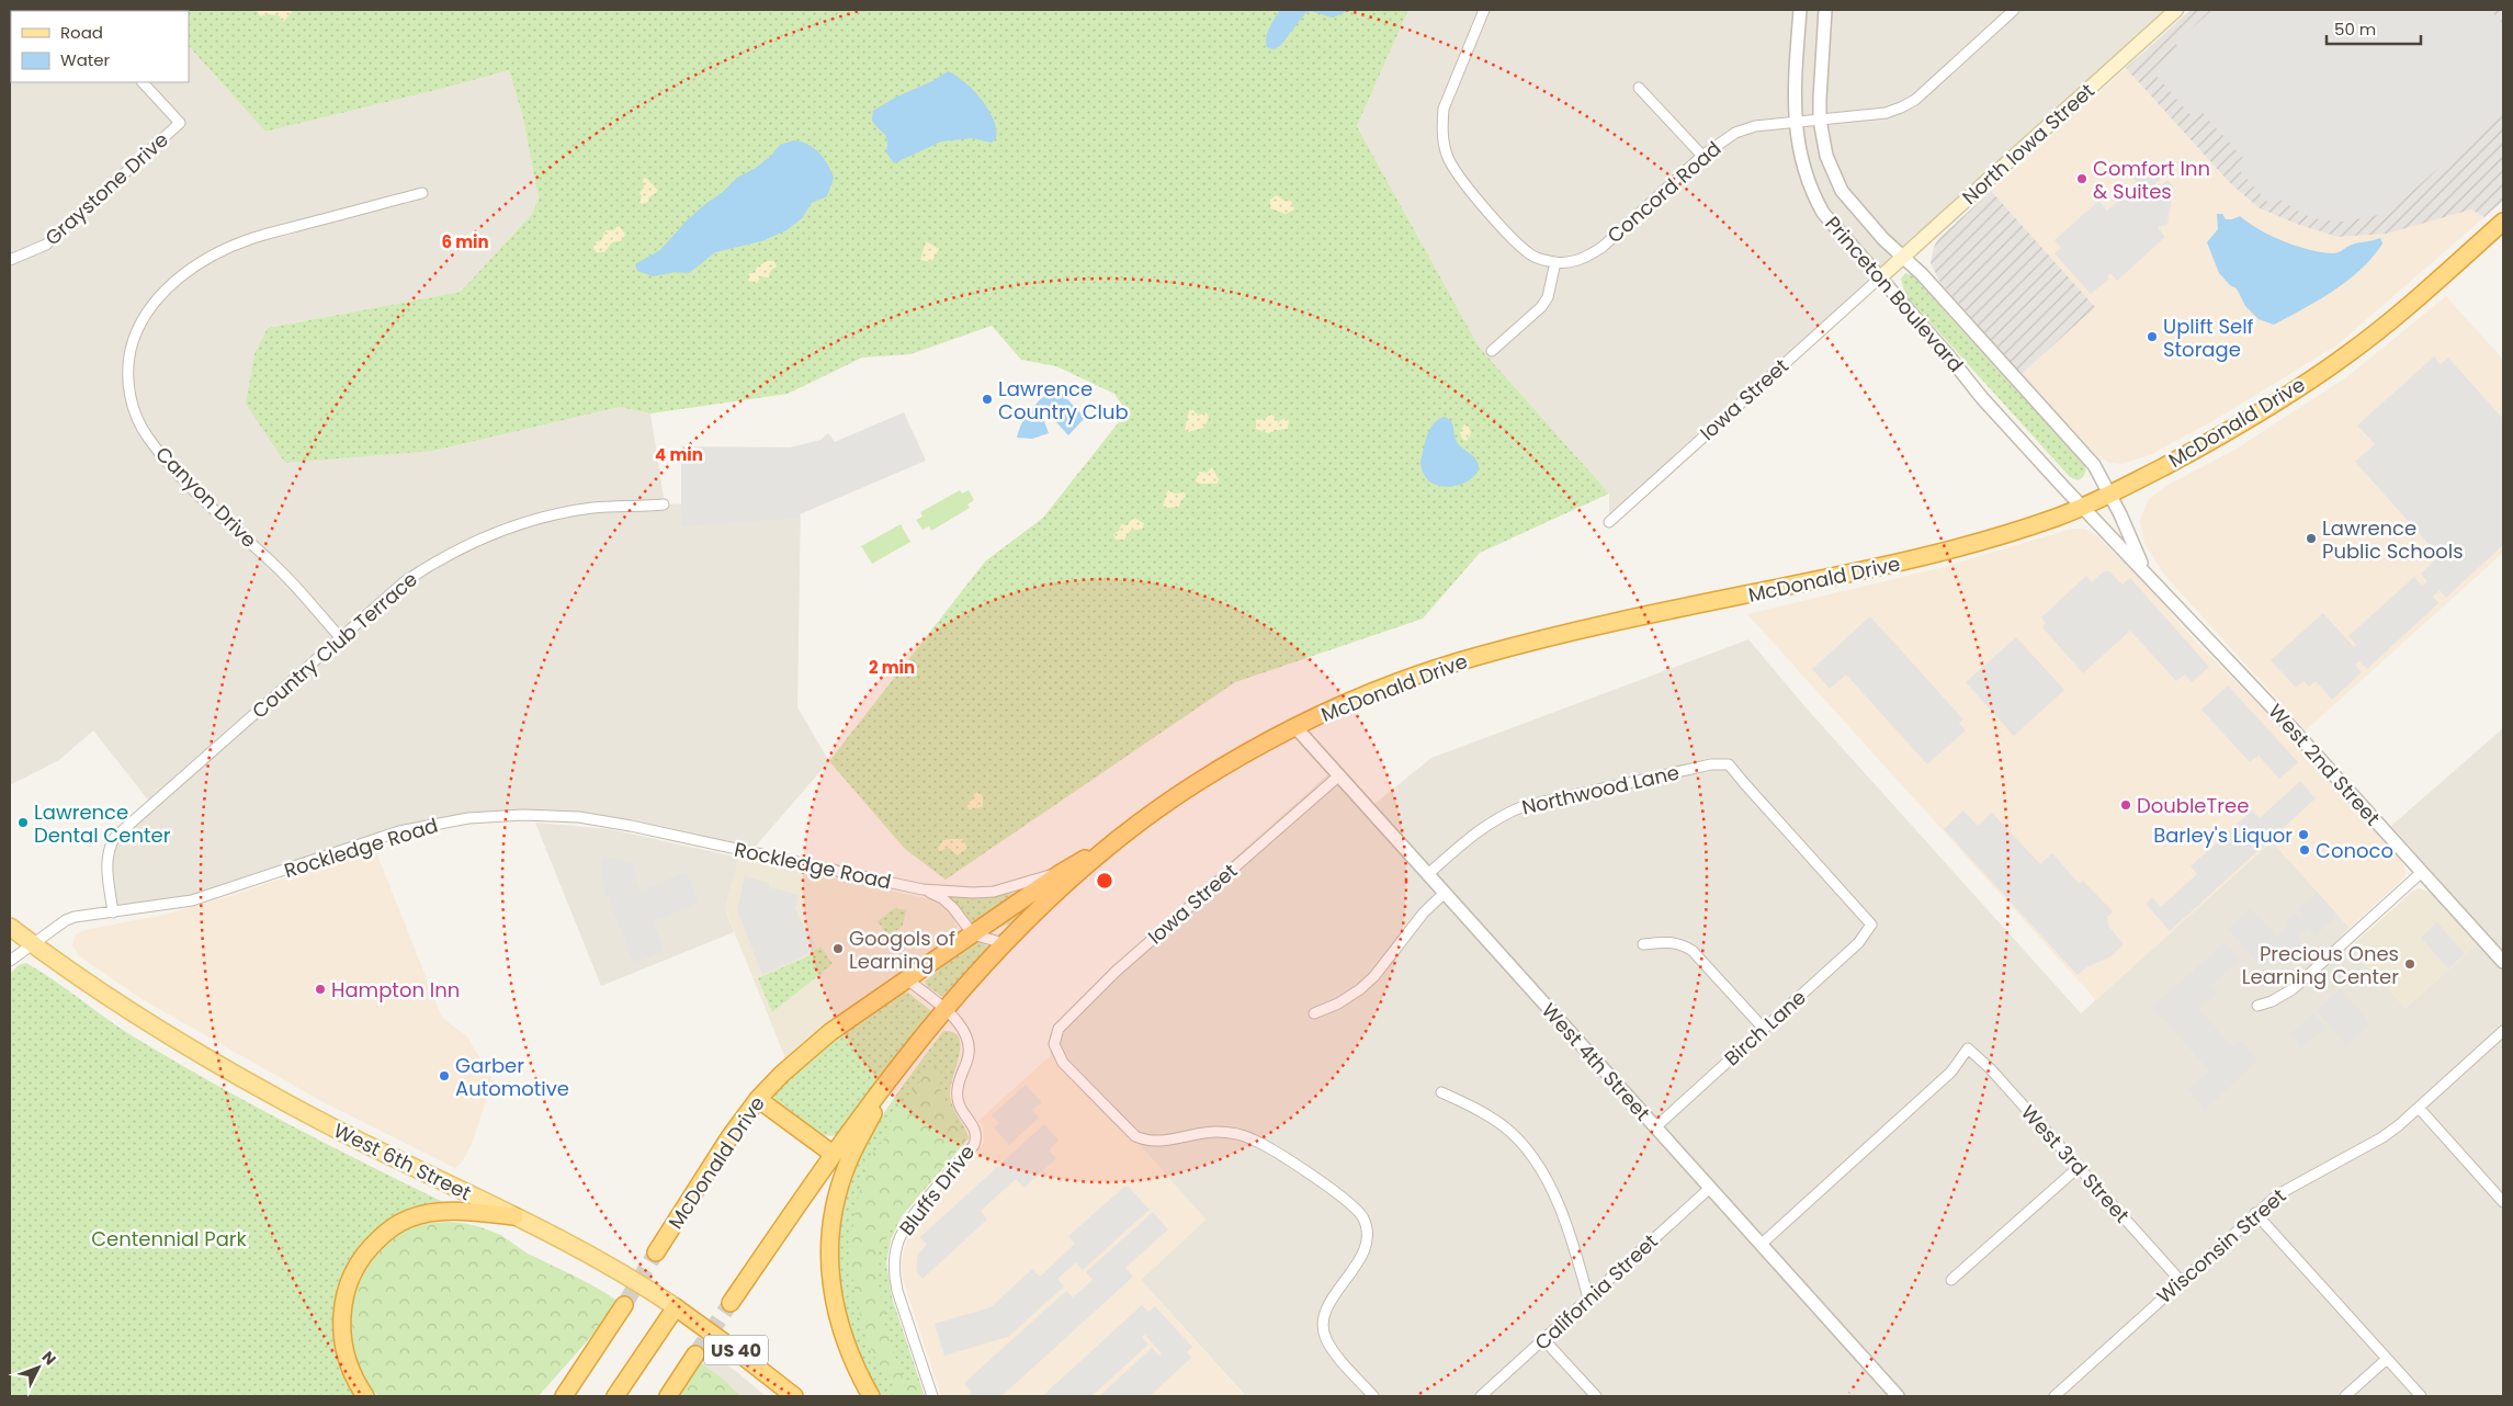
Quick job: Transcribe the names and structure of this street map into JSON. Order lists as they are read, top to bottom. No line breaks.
{"streets":{"highway":["McDonald Drive","West 6th Street","US 40"],"main road":["North Iowa Street"],"street":["Graystone Drive","Concord Road","Princeton Boulevard","Iowa Street","Canyon Drive","Country Club Terrace","West 2nd Street","Northwood Lane","Rockledge Road","Birch Lane","West 4th Street","West 3rd Street","Bluffs Drive","Wisconsin Street","California Street"]},"crossings":[["North Iowa Street","Princeton Boulevard"],["North Iowa Street","Iowa Street"],["Concord Road","Princeton Boulevard"],["Princeton Boulevard","Iowa Street"],["Princeton Boulevard","McDonald Drive"],["Princeton Boulevard","West 2nd Street"],["Iowa Street","West 4th Street"],["McDonald Drive","West 2nd Street"],["McDonald Drive","West 4th Street"],["McDonald Drive","Bluffs Drive"],["Canyon Drive","Country Club Terrace"],["Country Club Terrace","Rockledge Road"],["Northwood Lane","Birch Lane"],["Northwood Lane","West 4th Street"],["Rockledge Road","West 6th Street"],["Birch Lane","West 4th Street"],["West 4th Street","West 3rd Street"],["West 4th Street","California Street"],["West 3rd Street","Wisconsin Street"]],"parks":["Centennial Park"],"places":["Comfort Inn & Suites","Uplift Self Storage","Lawrence Country Club","Lawrence Public Schools","DoubleTree","Lawrence Dental Center","Barley's Liquor","Conoco","Googols of Learning","Precious Ones Learning Center","Hampton Inn","Garber Automotive"],"legend":["Road","Water"],"scale_bar":"50 m","north":"top right","rings":["6 min","4 min","2 min"]}
